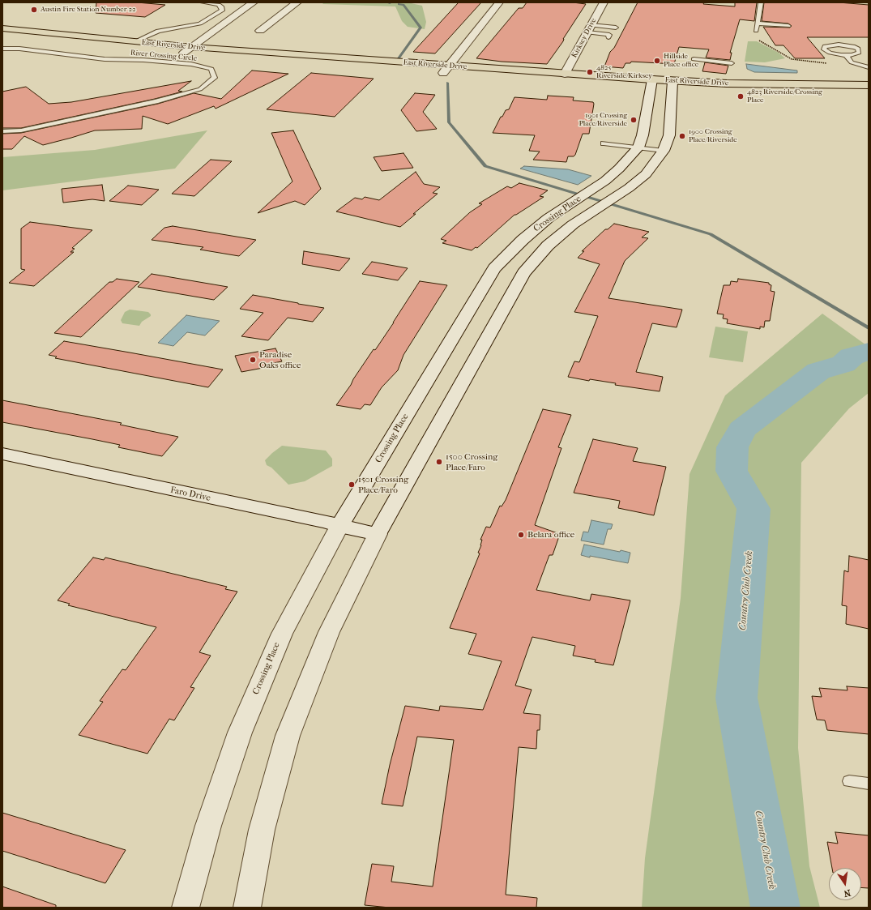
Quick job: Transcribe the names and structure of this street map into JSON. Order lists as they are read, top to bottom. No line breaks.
{"streets":{"main road":["East Riverside Drive"],"street":["Kirksey Drive","Crossing Place","Faro Drive"],"lane":["River Crossing Circle"]},"crossings":[["Kirksey Drive","East Riverside Drive"],["East Riverside Drive","Crossing Place"],["Crossing Place","Faro Drive"]],"water":["Country Club Creek"],"places":["Austin Fire Station Number 22","Hillside Place office","4825 Riverside/Kirksey","4823 Riverside/Crossing Place","1901 Crossing Place/Riverside","1900 Crossing Place/Riverside","Paradise Oaks office","1500 Crossing Place/Faro","1501 Crossing Place/Faro","Belara office"],"north":"bottom"}
